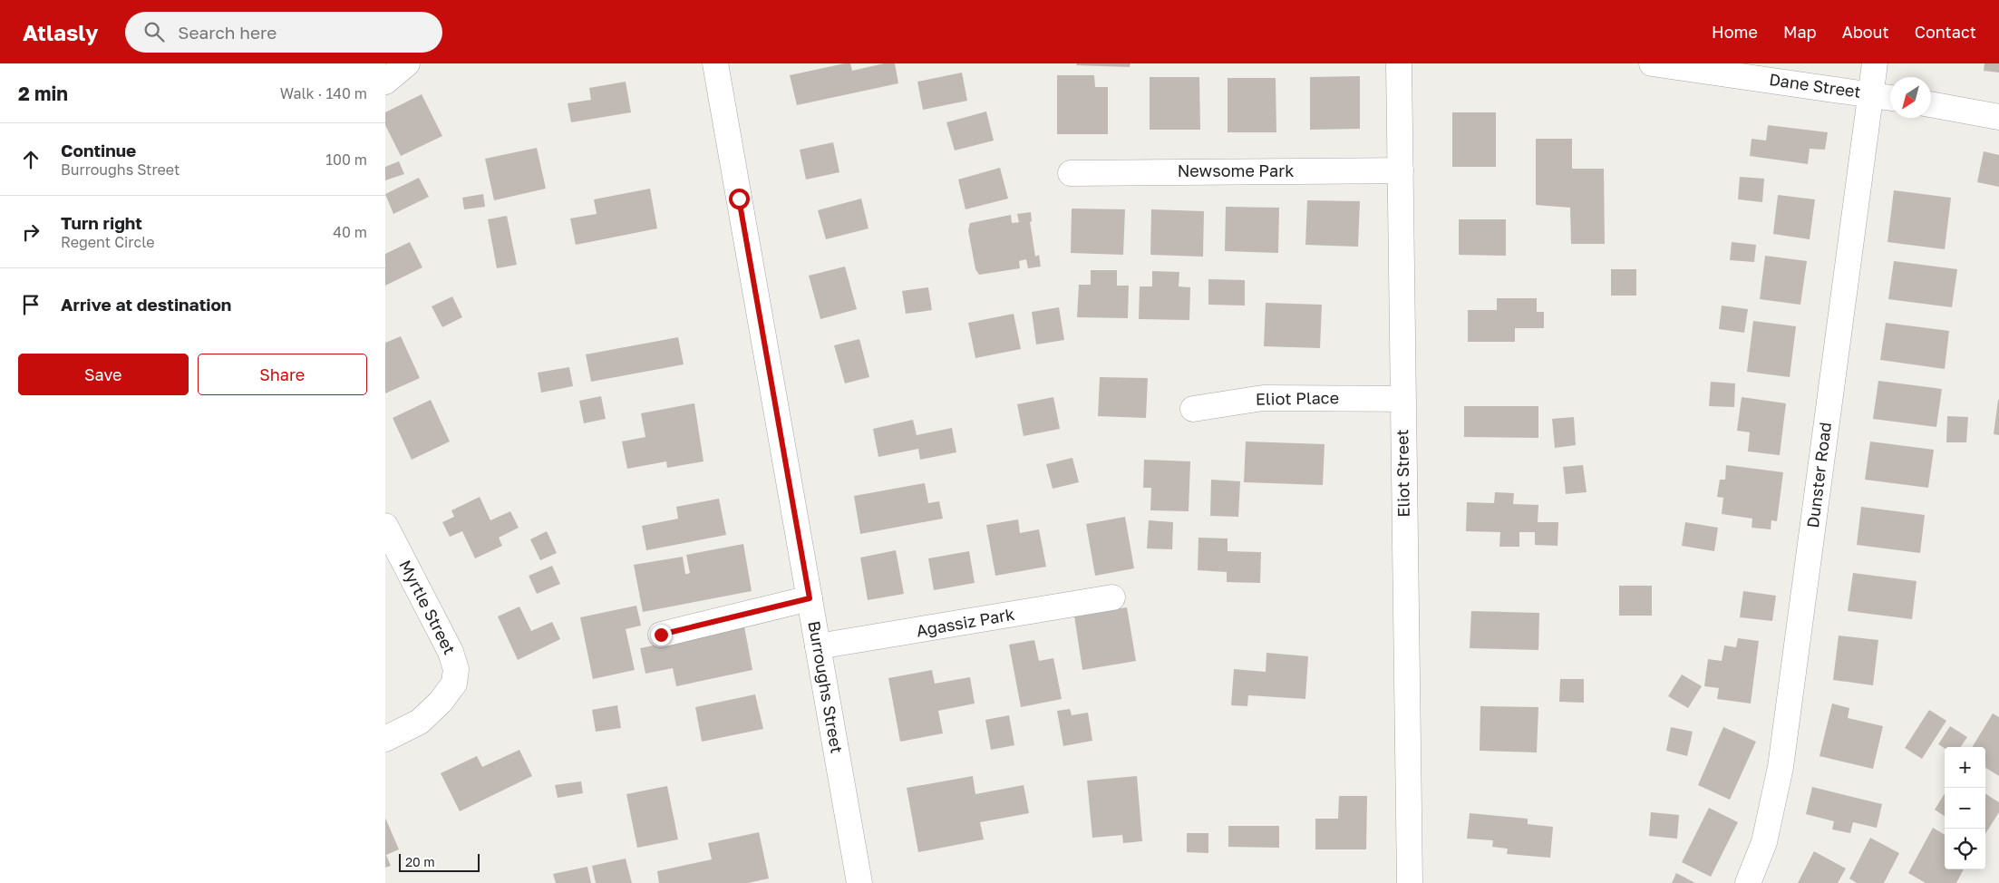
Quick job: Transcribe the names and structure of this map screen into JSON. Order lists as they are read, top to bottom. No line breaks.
{"streets":{"street":["Dane Street","Newsome Park","Eliot Place","Eliot Street","Dunster Road","Myrtle Street","Agassiz Park","Burroughs Street"]},"crossings":[["Dane Street","Dunster Road"],["Newsome Park","Eliot Street"],["Eliot Place","Eliot Street"],["Agassiz Park","Burroughs Street"]],"scale_bar":"20 m","north":"bottom left","page":{"header":"Atlasly","search":"Search here","nav":["Home","Map","About","Contact"],"heading":["2 min","Walk · 140 m"],"list":[["Continue","Burroughs Street","100 m"],["Turn right","Regent Circle","40 m"],"Arrive at destination"],"buttons":["Save","Share"],"map_buttons":["+","−"],"scale":"20 m"}}
